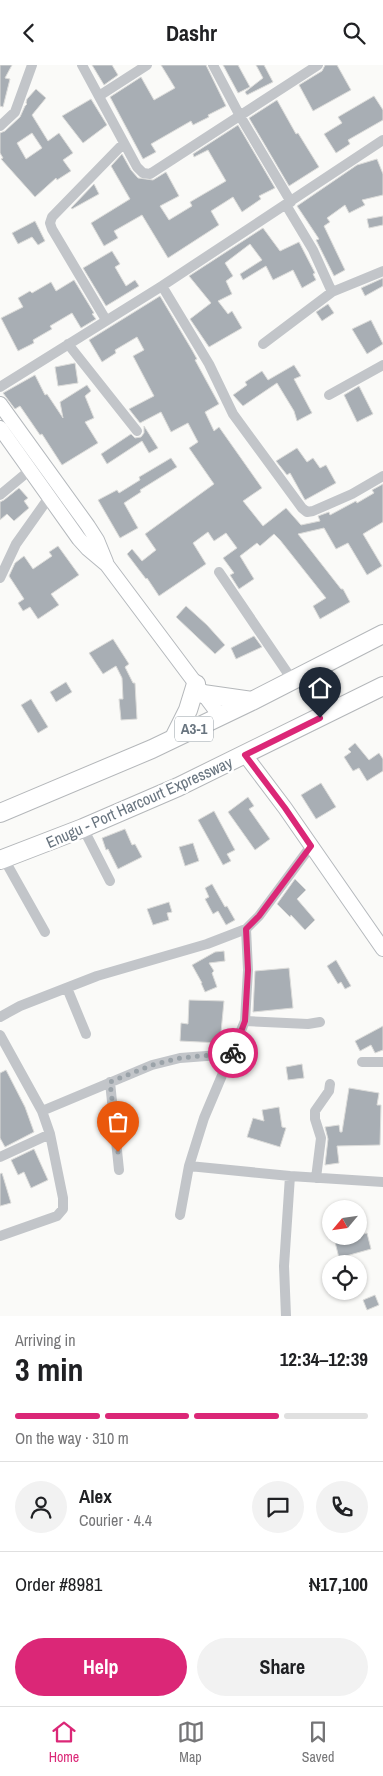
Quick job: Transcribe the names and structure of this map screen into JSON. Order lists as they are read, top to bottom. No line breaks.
{"streets":{"highway":["A3-1","Enugu - Port Harcourt Expressway"]},"north":"bottom left","page":{"header":"Dashr","heading":["3 min","Arriving in","12:34–12:39"],"panel":["Alex","Courier · 4.4","Order #8981","₦17,100"],"bar":"On the way · 310 m","buttons":["Help","Share"],"tabs":["Home","Map","Saved"]}}
